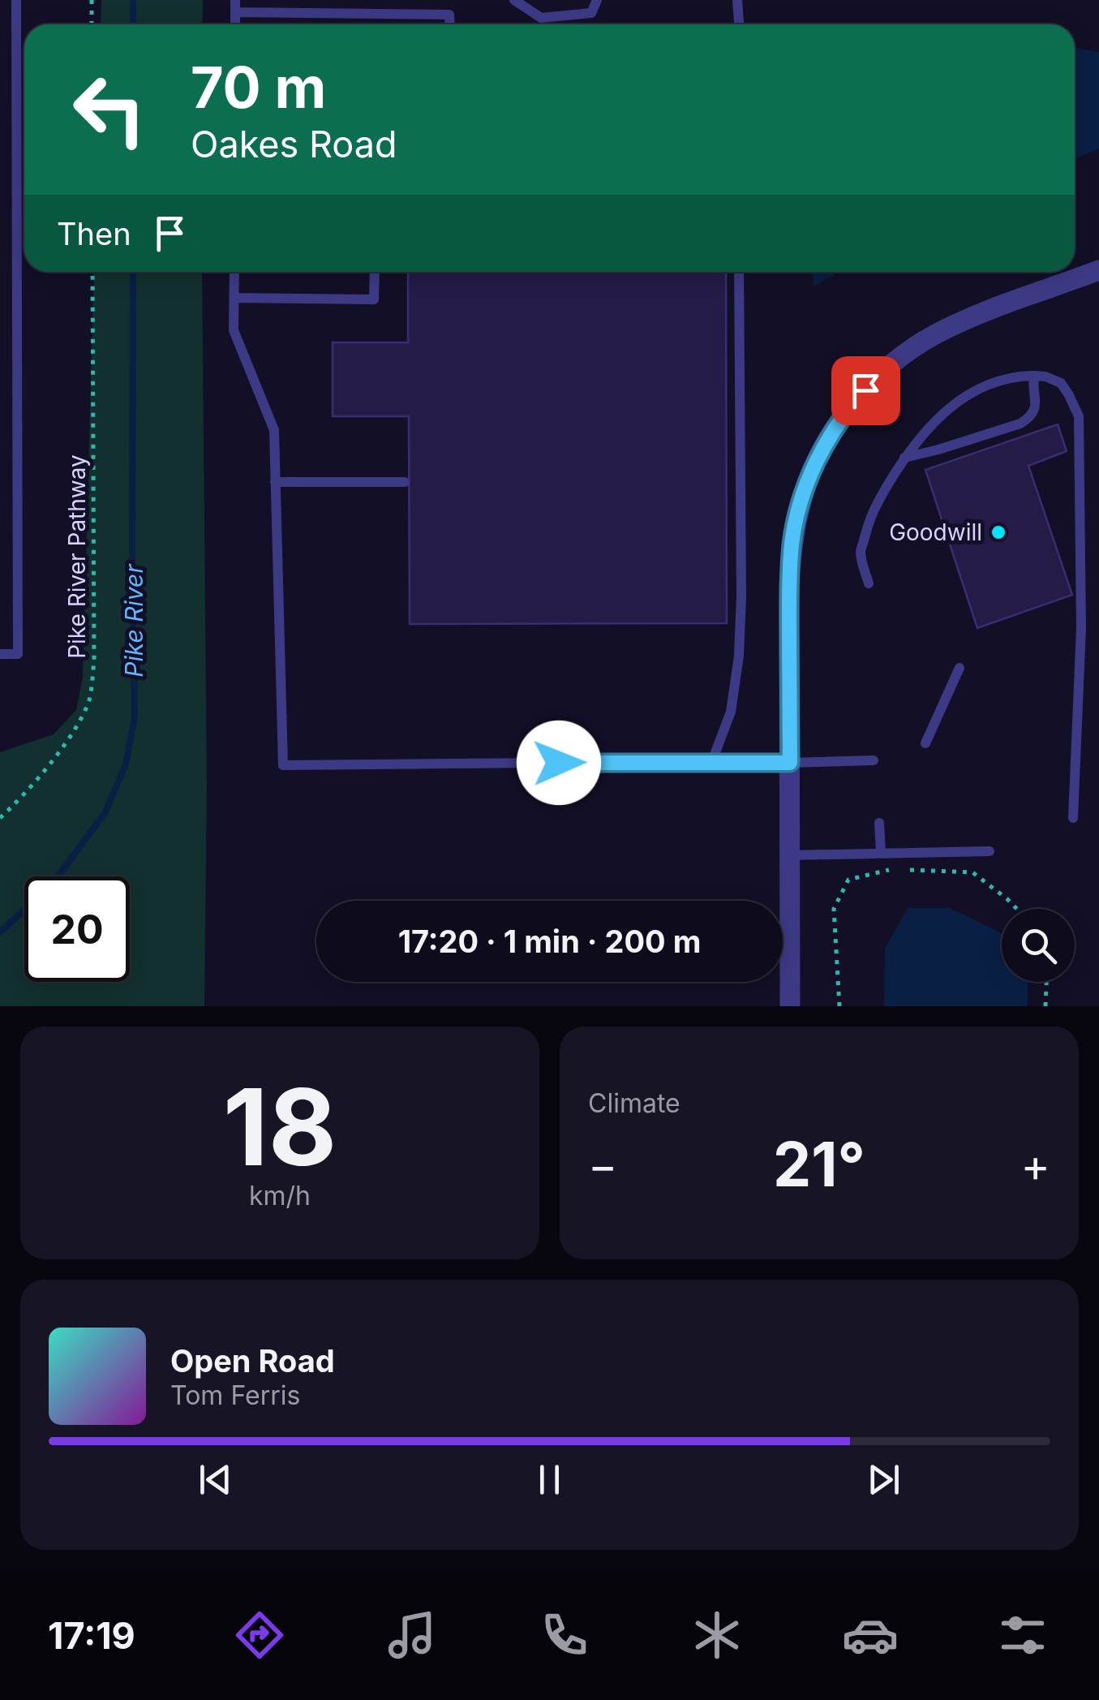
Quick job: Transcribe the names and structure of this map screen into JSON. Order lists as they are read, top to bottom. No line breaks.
{"streets":{"path":["Pike River Pathway"]},"water":["Pike River"],"places":["Goodwill"],"page":{"turn":["70 m","Oakes Road"],"then":"Then","limit":"20","trip":"17:20 · 1 min · 200 m","tile":[["18","km/h"],"Climate"],"heat":["−","21°","+"],"song":["Open Road","Tom Ferris"],"tabs":"17:19"}}
